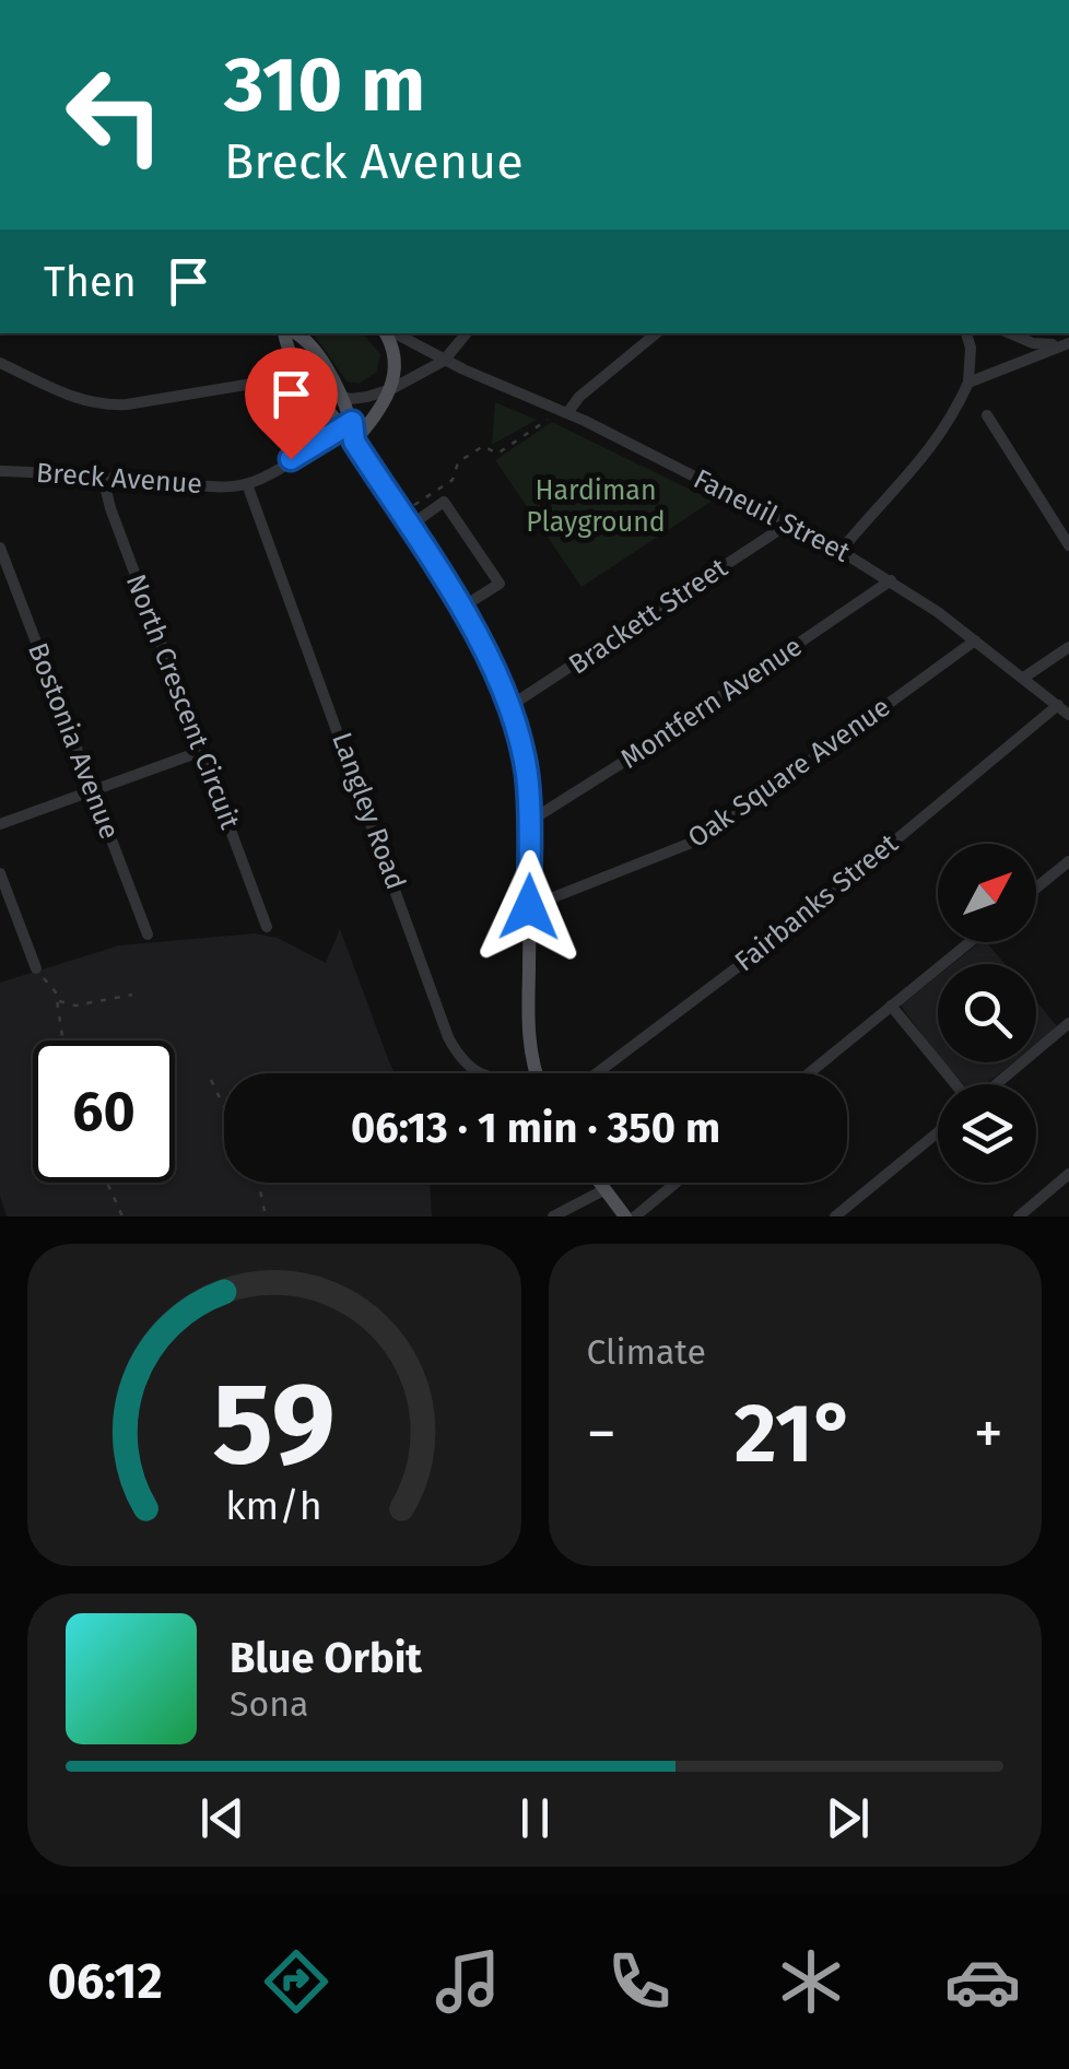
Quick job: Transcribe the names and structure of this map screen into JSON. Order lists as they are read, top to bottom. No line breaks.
{"streets":{"street":["Breck Avenue","Faneuil Street","Brackett Street","North Crescent Circuit","Montfern Avenue","Bostonia Avenue","Oak Square Avenue","Langley Road","Fairbanks Street"]},"crossings":[["Breck Avenue","North Crescent Circuit"],["Breck Avenue","Langley Road"],["Faneuil Street","Brackett Street"],["Faneuil Street","Montfern Avenue"],["Faneuil Street","Oak Square Avenue"],["Faneuil Street","Fairbanks Street"]],"parks":["Hardiman Playground"],"north":"top right","page":{"turn":["310 m","Breck Avenue"],"then":"Then","limit":"60","trip":"06:13 · 1 min · 350 m","tile":"Climate","heat":["−","21°","+"],"song":["Blue Orbit","Sona"],"tabs":"06:12","gauge":["59","km/h"]}}
